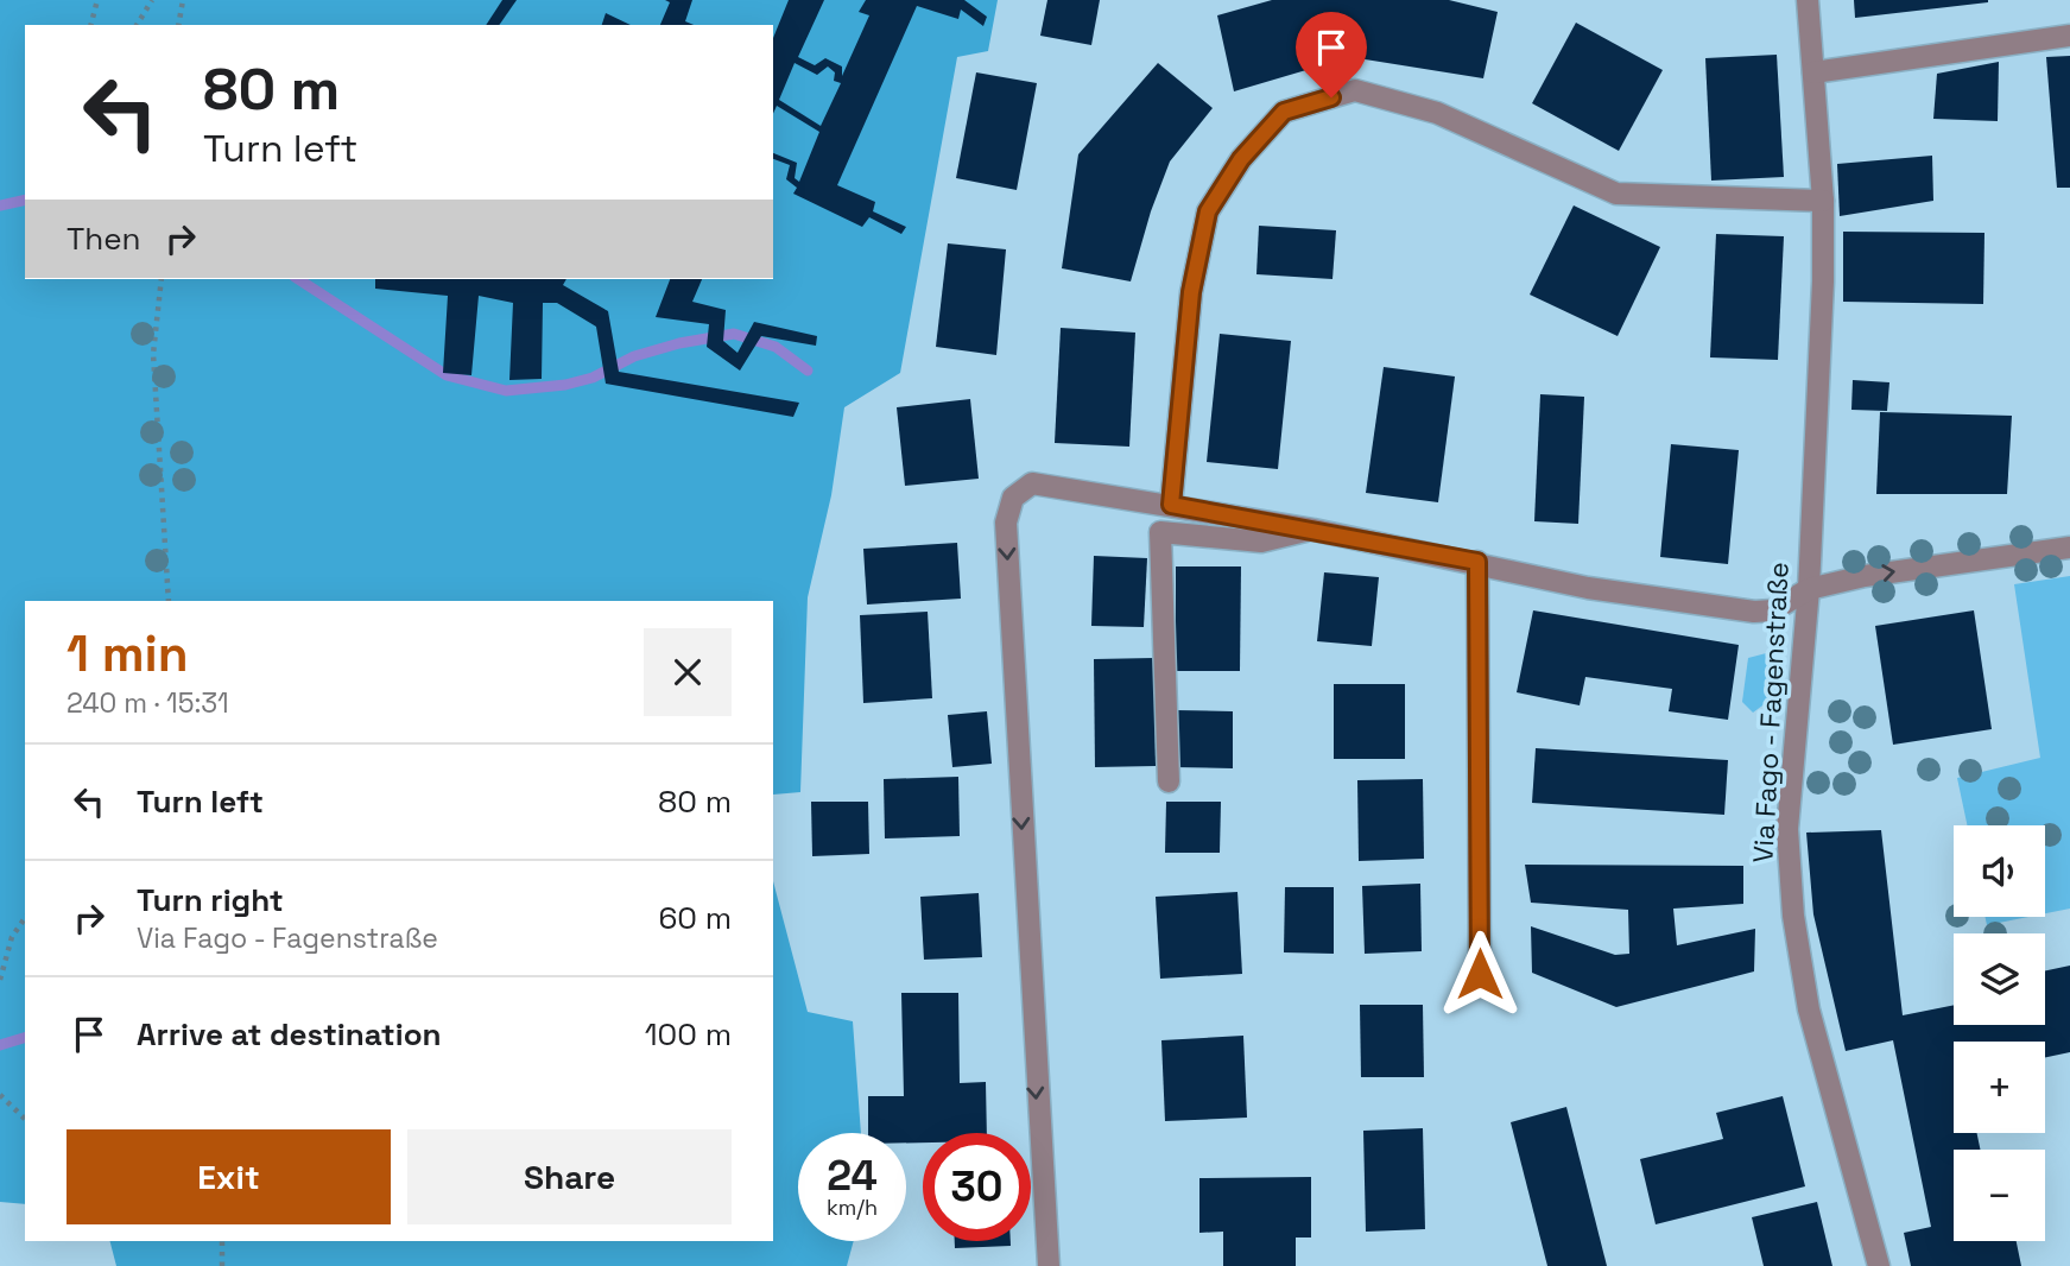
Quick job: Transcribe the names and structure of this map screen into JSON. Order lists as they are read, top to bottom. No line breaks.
{"streets":{"street":["Via Fago - Fagenstraße"]},"page":{"turn":["80 m","Turn left"],"then":"Then","heading":["1 min","240 m · 15:31"],"list":[{"name":"Turn left","value":"80 m"},{"name":"Turn right","note":"Via Fago - Fagenstraße","value":"60 m"},{"name":"Arrive at destination","value":"100 m"}],"map_buttons":["+","−"],"buttons":["Exit","Share"],"speed":"24 km/h","limit":"30"}}
